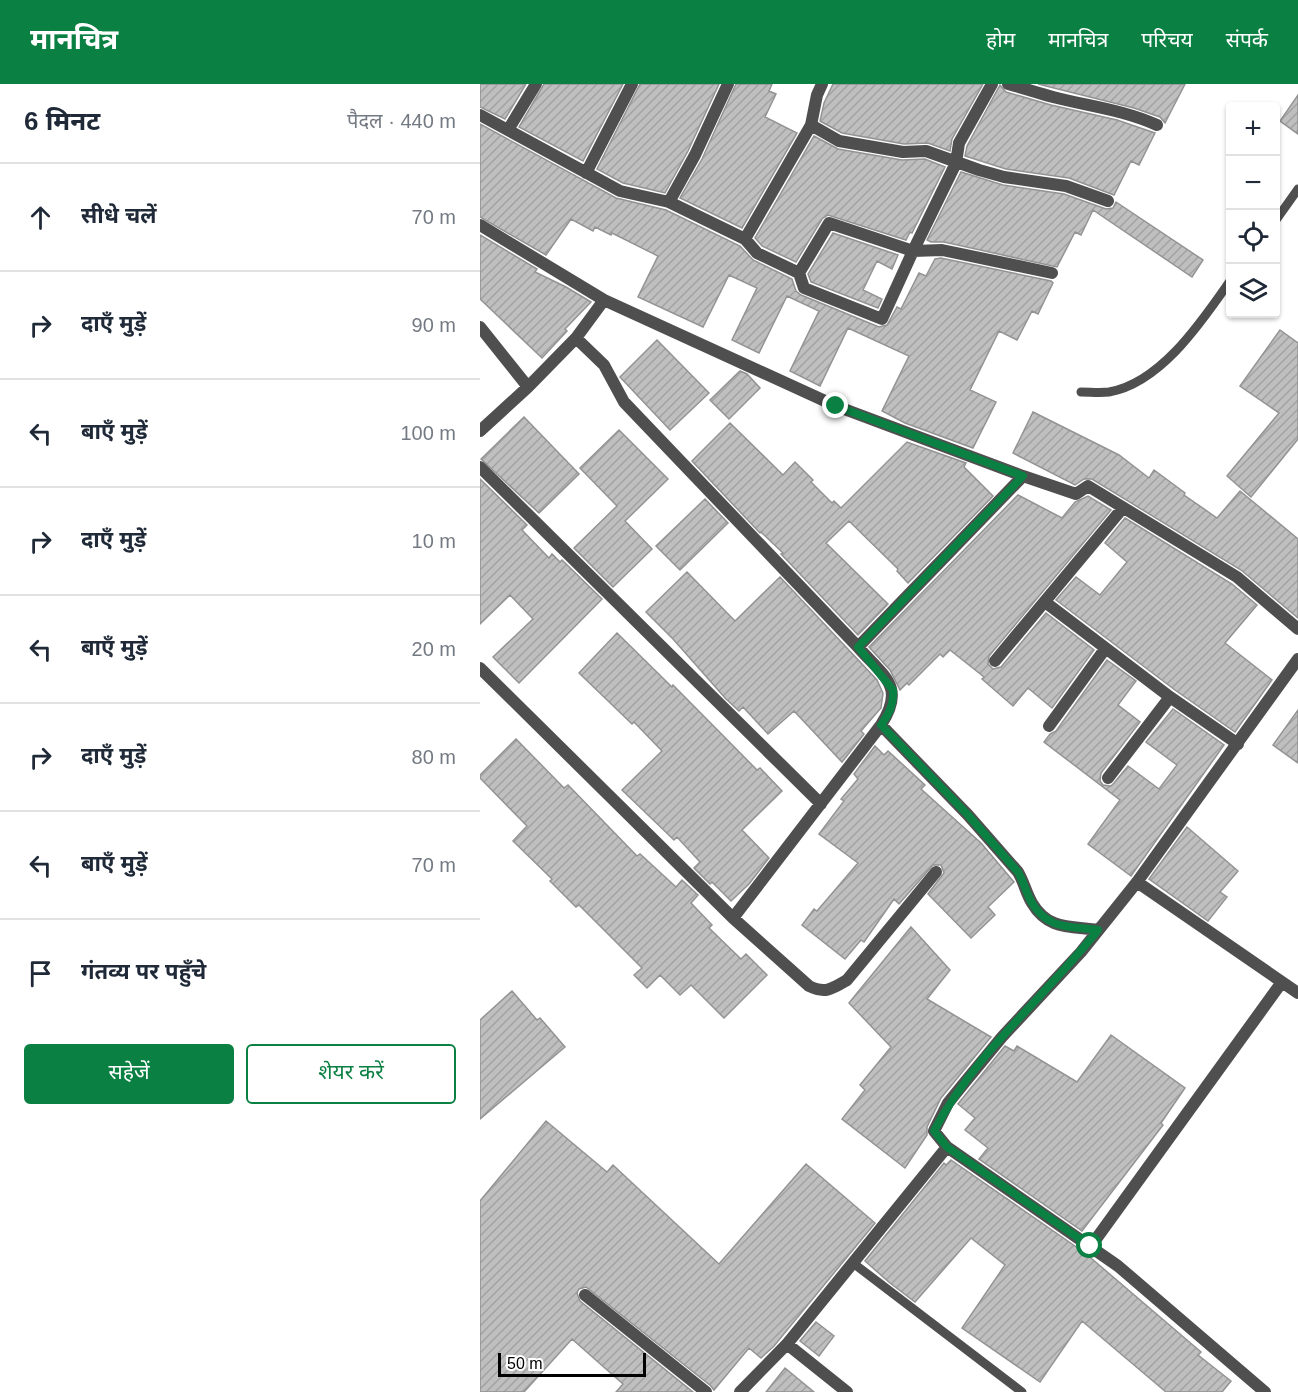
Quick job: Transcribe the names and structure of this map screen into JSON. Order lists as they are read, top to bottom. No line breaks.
{"scale_bar":"50 m","page":{"header":"मानचित्र","nav":["होम","मानचित्र","परिचय","संपर्क"],"heading":["6 मिनट","पैदल · 440 m"],"map_buttons":["+","−"],"list":[["सीधे चलें","70 m"],["दाएँ मुड़ें","90 m"],["बाएँ मुड़ें","100 m"],["दाएँ मुड़ें","10 m"],["बाएँ मुड़ें","20 m"],["दाएँ मुड़ें","80 m"],["बाएँ मुड़ें","70 m"],"गंतव्य पर पहुँचे"],"buttons":["सहेजें","शेयर करें"],"scale":"50 m"}}
